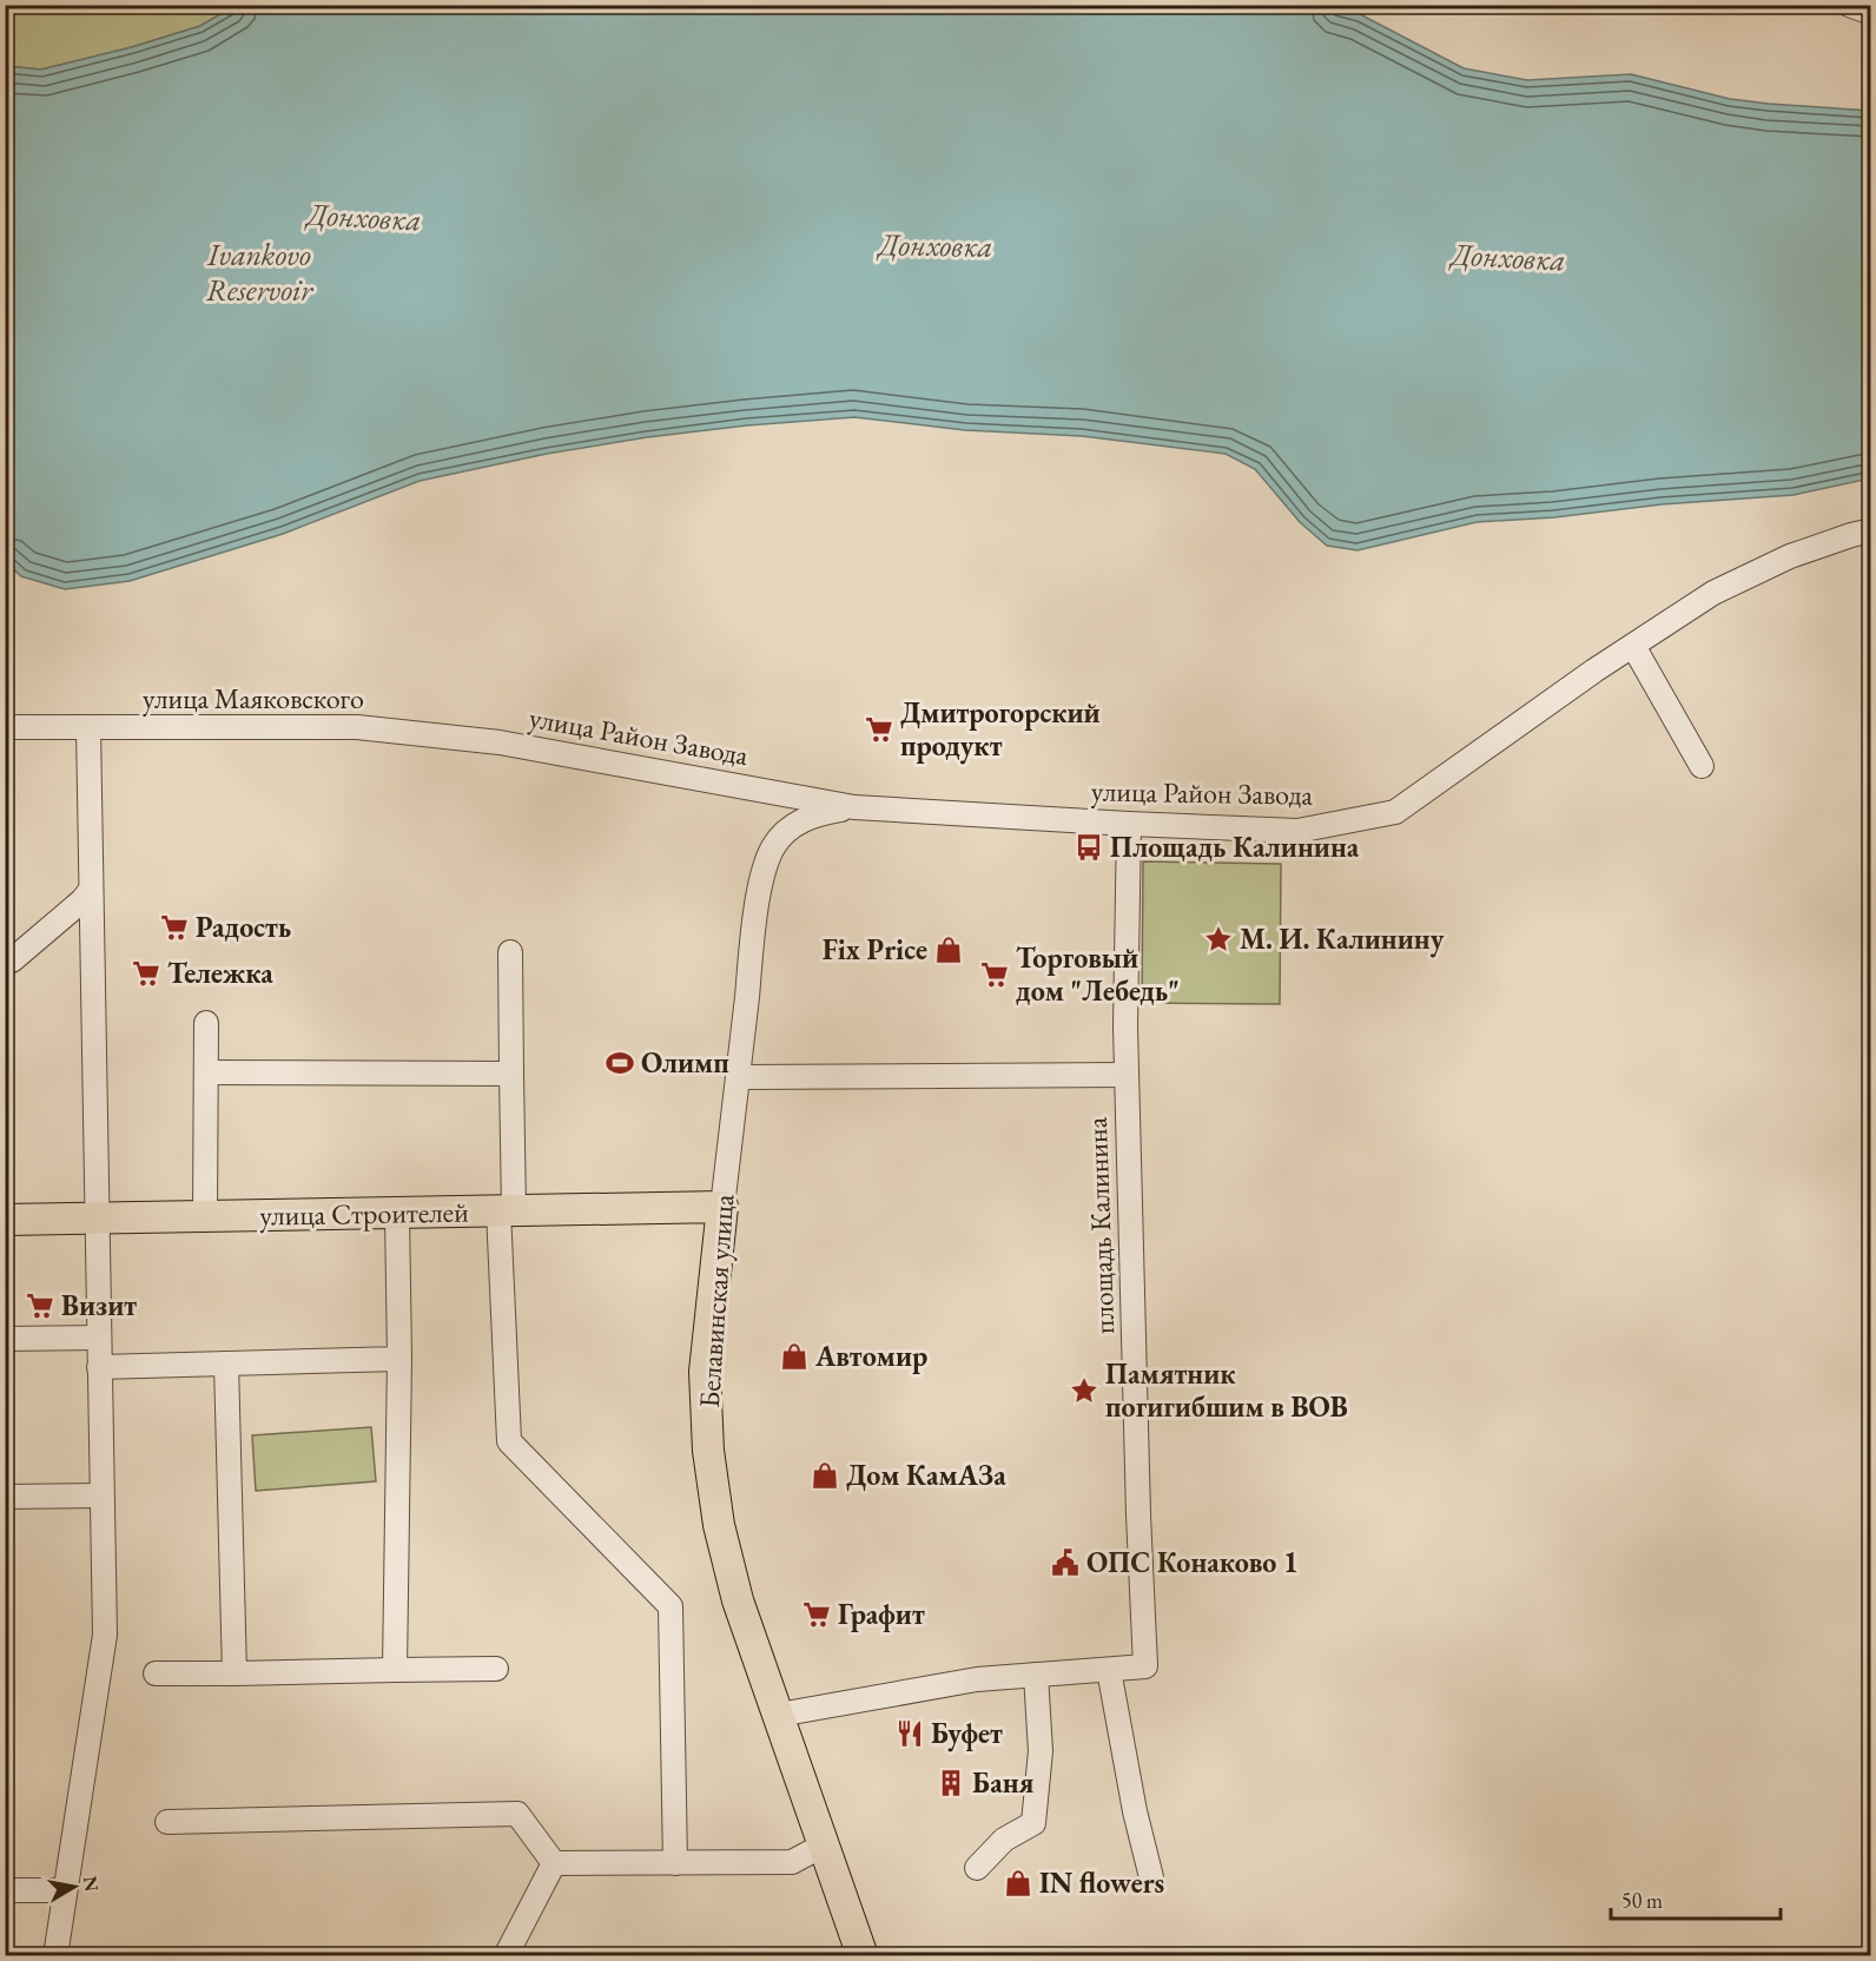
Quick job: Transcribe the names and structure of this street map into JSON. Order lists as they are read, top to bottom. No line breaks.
{"streets":{"main road":["улица Строителей","Белавинская улица"],"street":["улица Маяковского","улица Район Завода","площадь Калинина"]},"crossings":[["улица Маяковского","улица Район Завода"],["улица Район Завода","площадь Калинина"],["улица Район Завода","Белавинская улица"],["улица Строителей","Белавинская улица"]],"water":["Донховка","Ivankovo Reservoir"],"places":{"supermarket":["Дмитрогорский продукт","Радость","Тележка","Торговый дом \"Лебедь\"","Визит","Графит"],"bus stop":["Площадь Калинина"],"place":["М. И. Калинину","Памятник погигибшим в ВОВ"],"shop":["Fix Price","Автомир","Дом КамАЗа","IN flowers"],"sports":["Олимп"],"public building":["ОПС Конаково 1"],"restaurant":["Буфет"],"building":["Баня"]},"scale_bar":"50 m","north":"right"}
